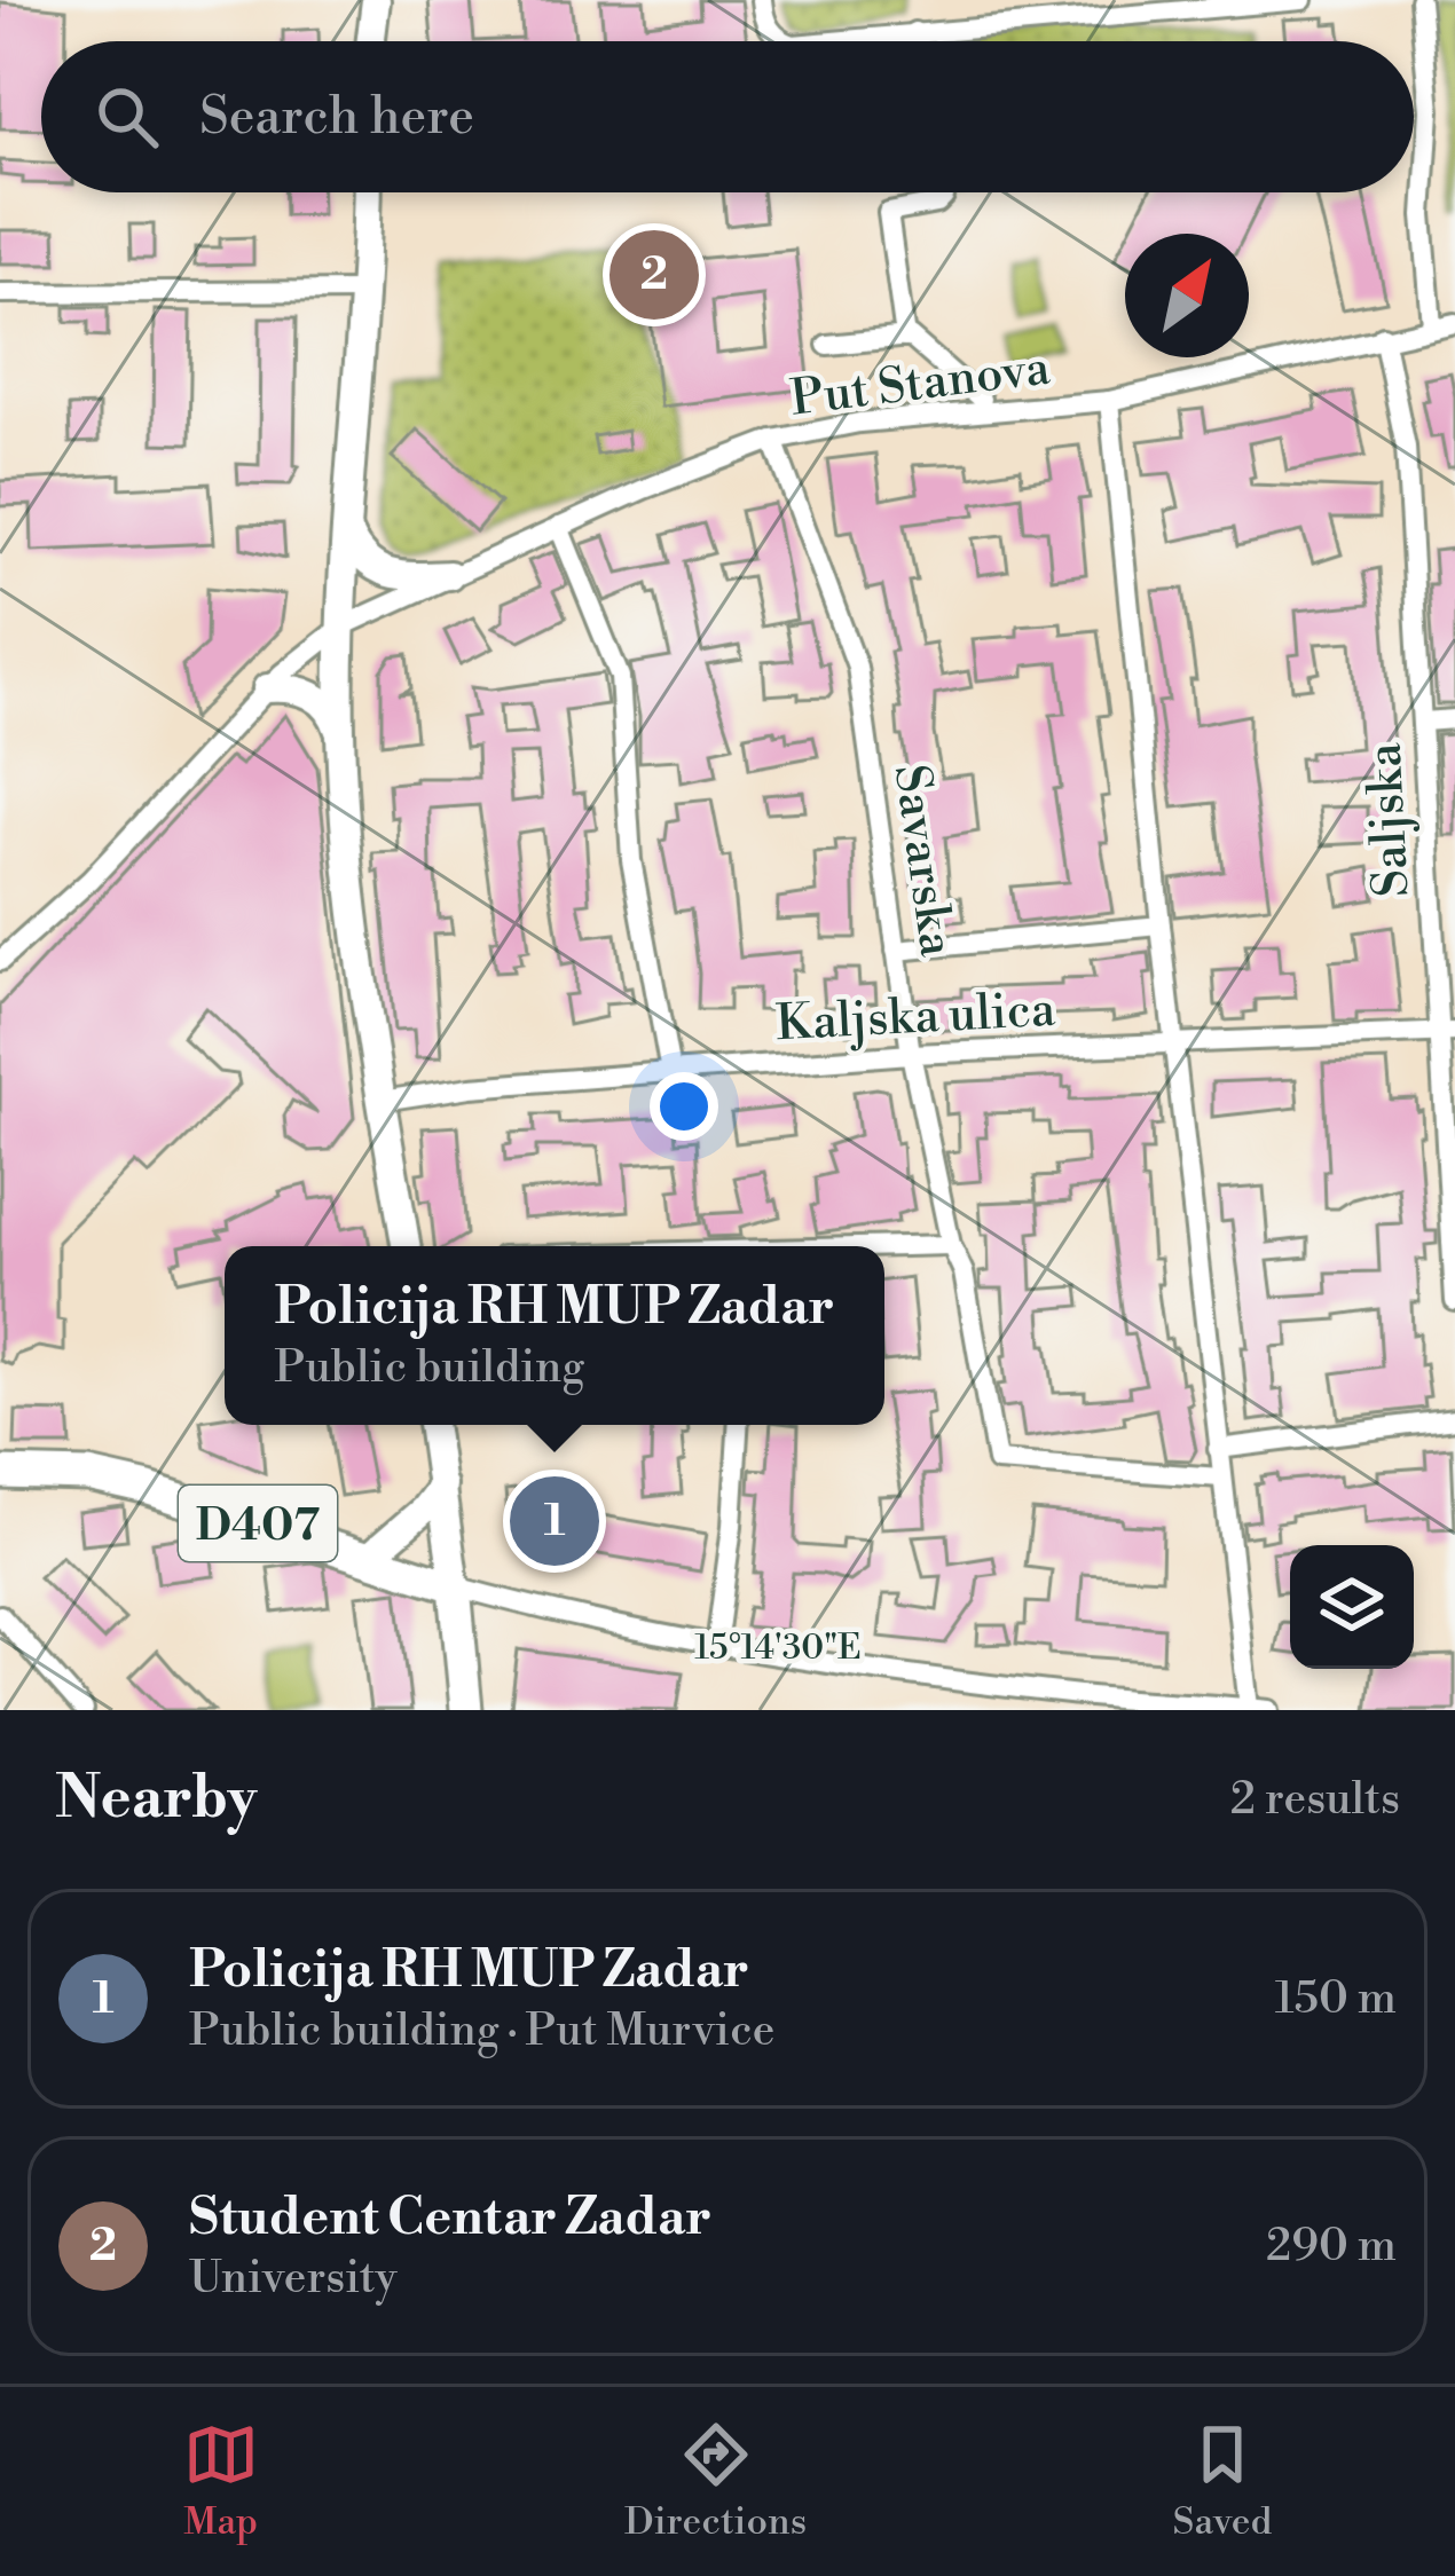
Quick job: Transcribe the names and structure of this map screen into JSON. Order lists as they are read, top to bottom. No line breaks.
{"streets":{"main road":["D407"],"street":["Put Stanova","Saljska","Savarska","Kaljska ulica"]},"crossings":[["Put Stanova","Saljska"],["Put Stanova","Savarska"],["Saljska","Kaljska ulica"],["Savarska","Kaljska ulica"]],"north":"top right","page":{"search":"Search here","pins":["2","1"],"popup":["Policija RH MUP Zadar","Public building"],"heading":["Nearby","2 results"],"list":[{"mark":"1","name":"Policija RH MUP Zadar","note":"Public building · Put Murvice","value":"150 m"},{"mark":"2","name":"Student Centar Zadar","note":"University","value":"290 m"}],"nav":["Map","Directions","Saved"]},"coordinates":["15°14'30\"E"]}
